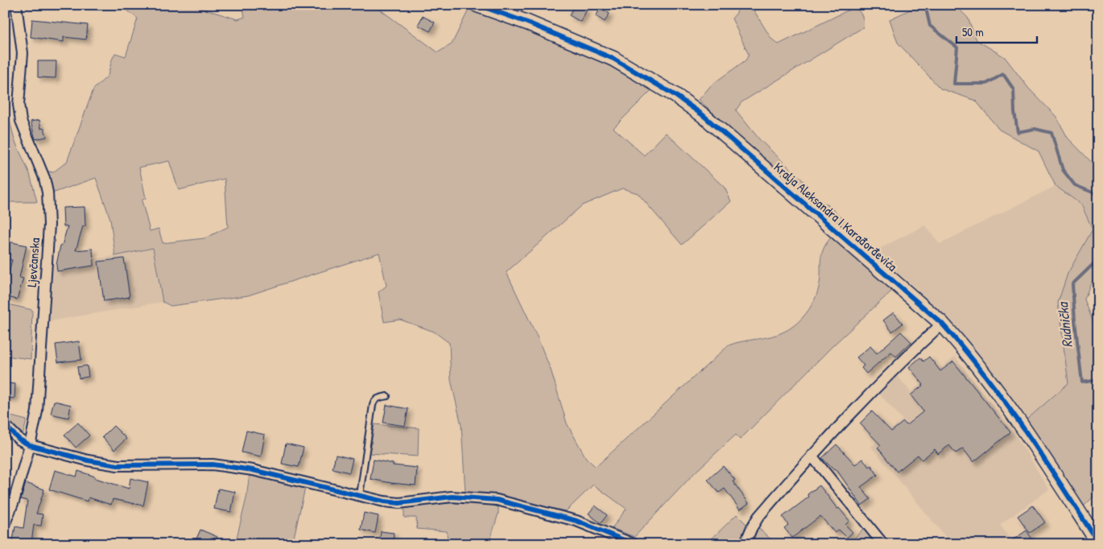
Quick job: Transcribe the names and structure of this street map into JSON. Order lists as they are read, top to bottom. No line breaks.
{"streets":{"street":["Kralja Aleksandra I Karađorđevića","Ljevčanska"]},"water":["Rudnička"],"scale_bar":"50 m"}
